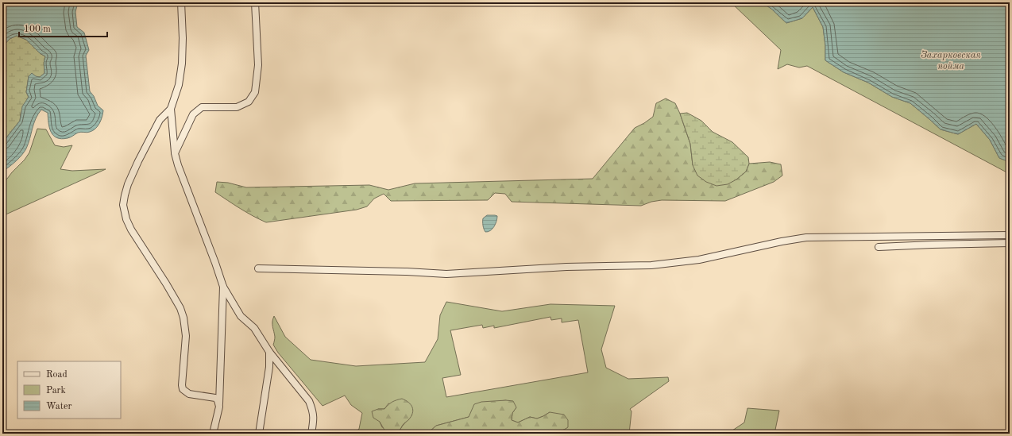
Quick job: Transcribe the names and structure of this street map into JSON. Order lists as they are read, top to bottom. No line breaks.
{"water":["Захарковская пойма"],"legend":["Road","Park","Water"],"scale_bar":"100 m"}
